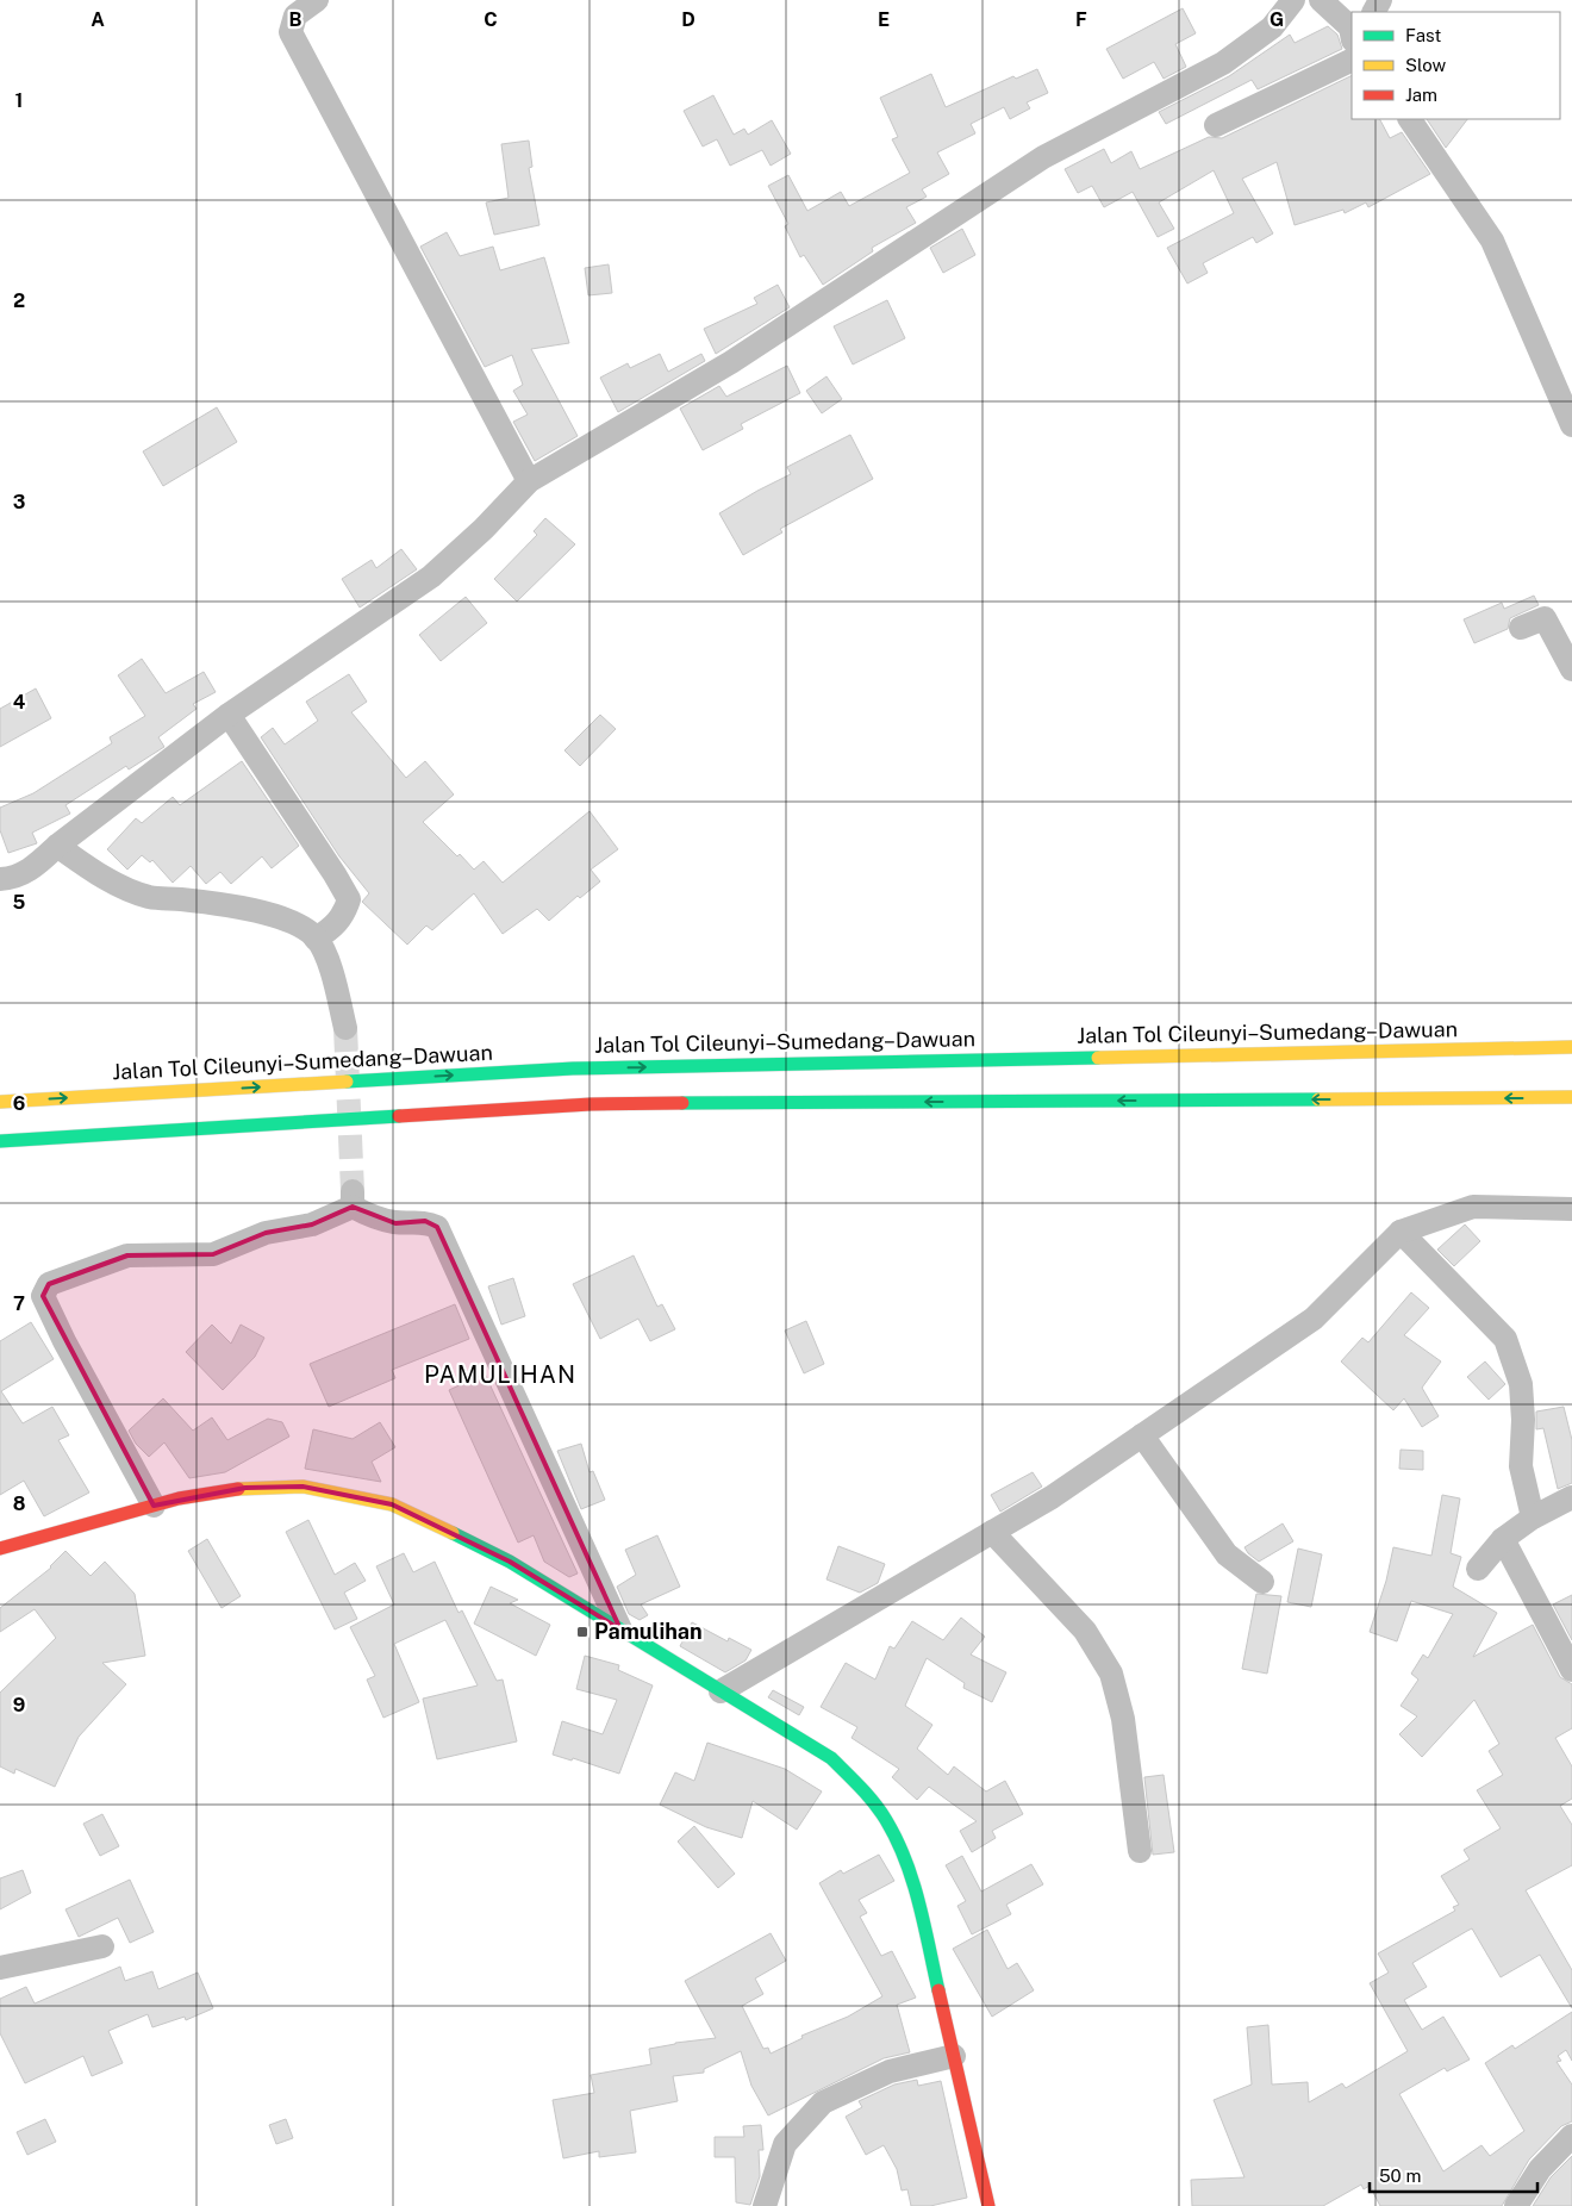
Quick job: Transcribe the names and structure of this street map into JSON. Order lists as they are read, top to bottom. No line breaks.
{"streets":{"main road":["Jalan Tol Cileunyi–Sumedang–Dawuan"]},"districts":["PAMULIHAN"],"places":{"transit":["Pamulihan"]},"legend":["Fast","Slow","Jam"],"scale_bar":"50 m","grid":{"columns":["A","B","C","D","E","F","G"],"rows":["1","2","3","4","5","6","7","8","9"]}}
